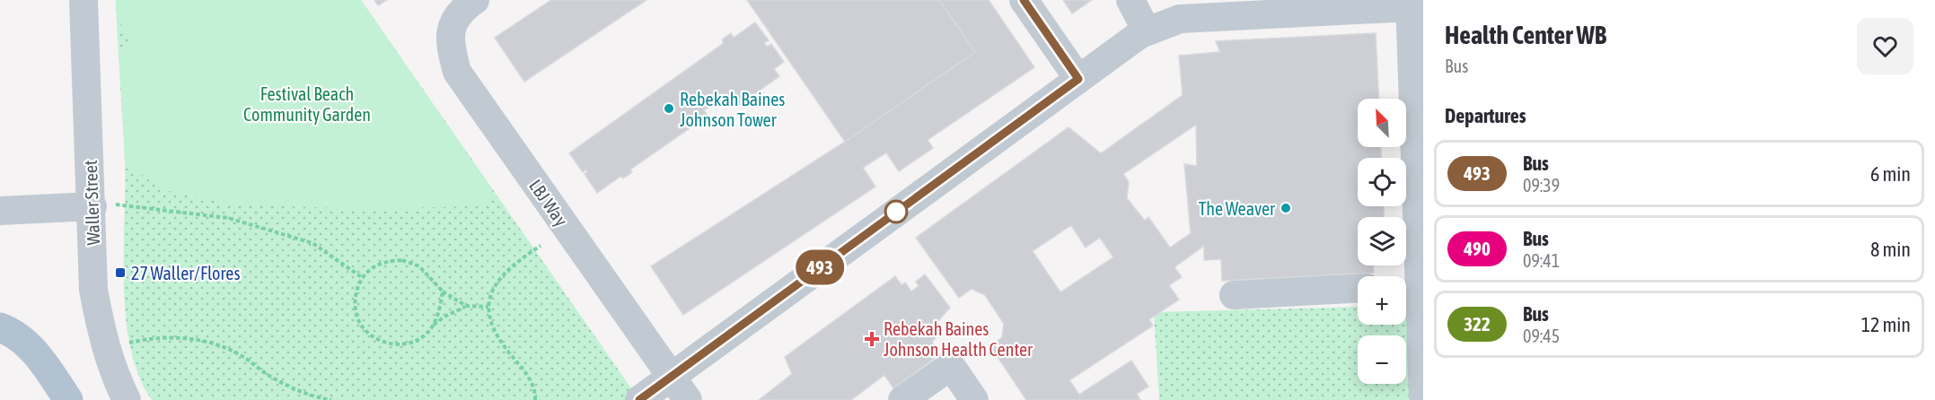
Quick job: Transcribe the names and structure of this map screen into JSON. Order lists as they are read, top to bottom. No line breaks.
{"streets":{"street":["Waller Street","LBJ Way"]},"parks":["Festival Beach Community Garden"],"places":{"other":["Rebekah Baines Johnson Tower","The Weaver"],"transit":["27 Waller/Flores"],"health":["Rebekah Baines Johnson Health Center"]},"lines":["bus line 493"],"north":"top left","page":{"on_map":"493","heading":[["Health Center WB","Bus"],"Departures"],"map_buttons":["+","−"],"list":[{"mark":"493","name":"Bus","note":"09:39","value":"6 min"},{"mark":"490","name":"Bus","note":"09:41","value":"8 min"},{"mark":"322","name":"Bus","note":"09:45","value":"12 min"}]}}
